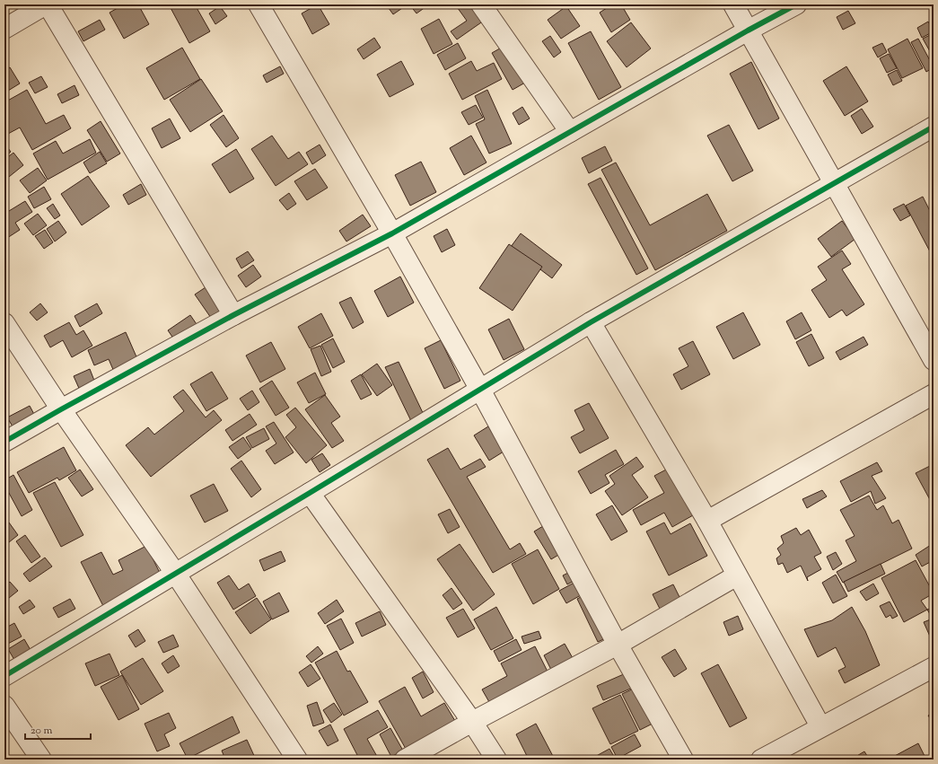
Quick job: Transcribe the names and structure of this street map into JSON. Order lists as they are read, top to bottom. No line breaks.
{"scale_bar":"20 m"}
